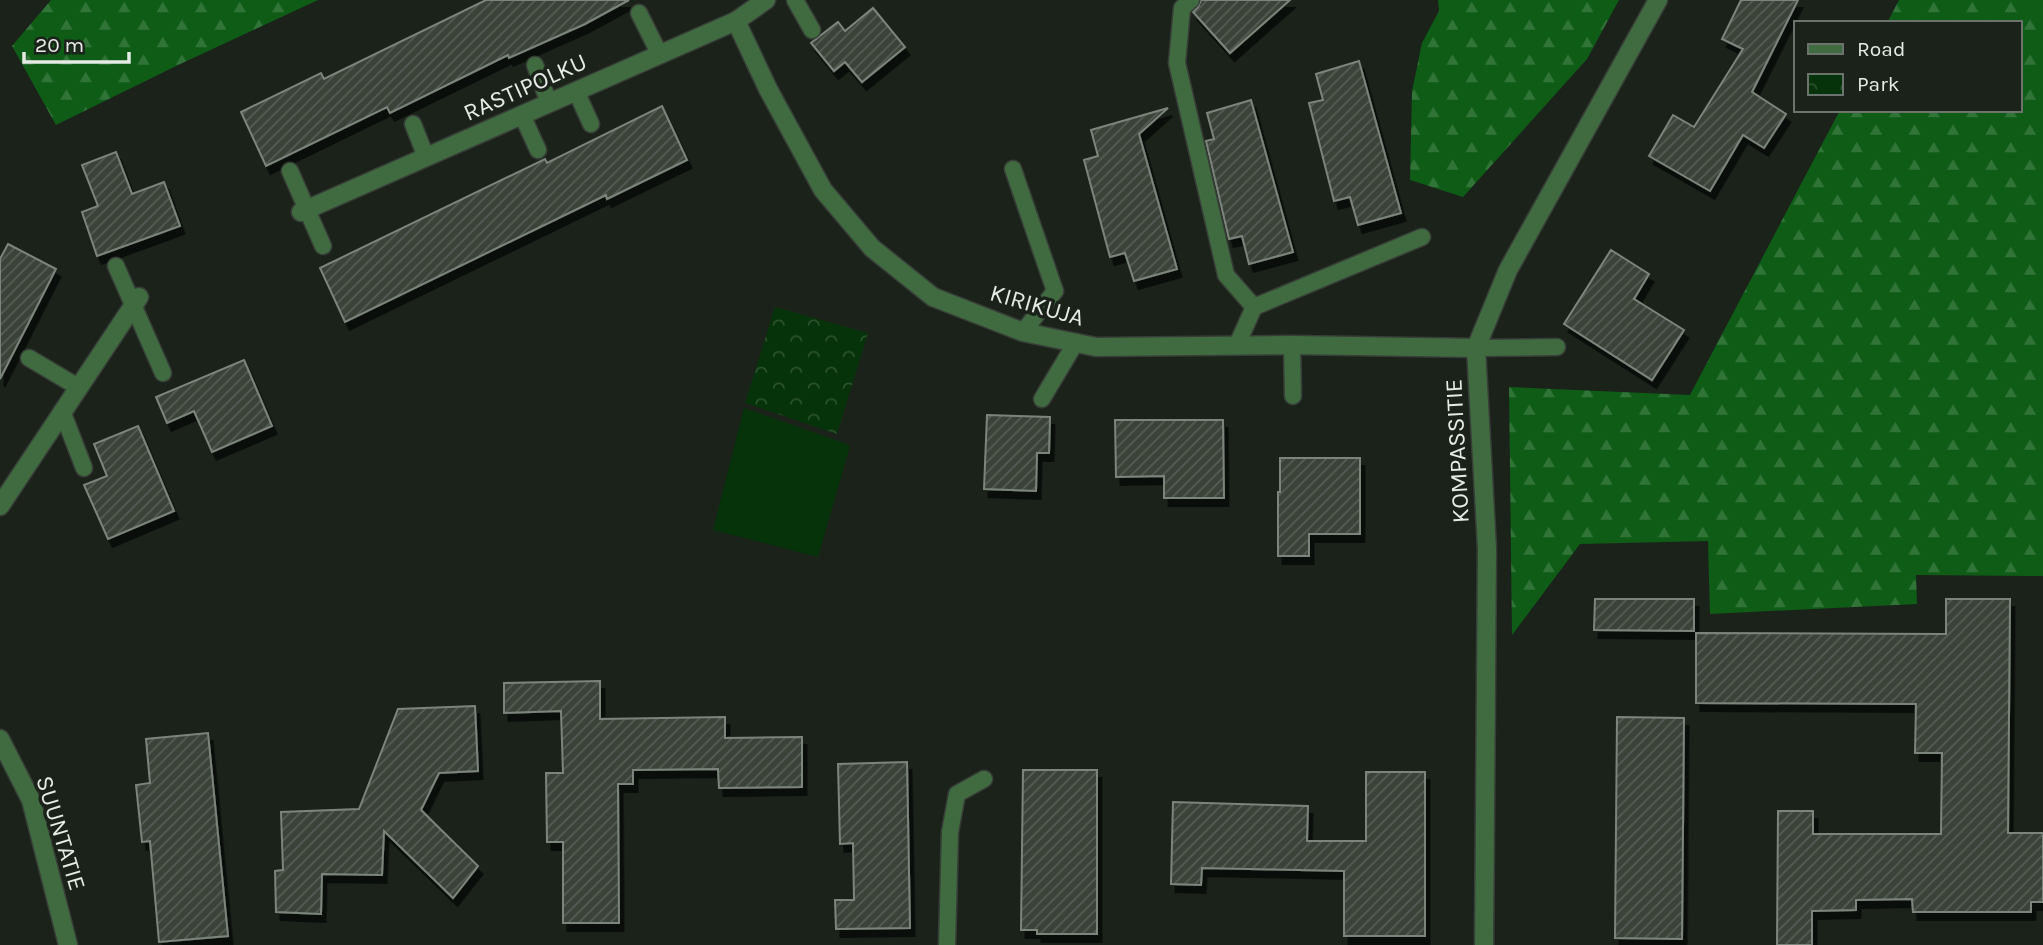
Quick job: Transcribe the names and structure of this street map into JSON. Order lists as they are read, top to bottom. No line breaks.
{"streets":{"street":["RASTIPOLKU","KIRIKUJA","KOMPASSITIE","SUUNTATIE"]},"crossings":[["RASTIPOLKU","KIRIKUJA"],["KIRIKUJA","KOMPASSITIE"]],"legend":["Road","Park"],"scale_bar":"20 m"}
